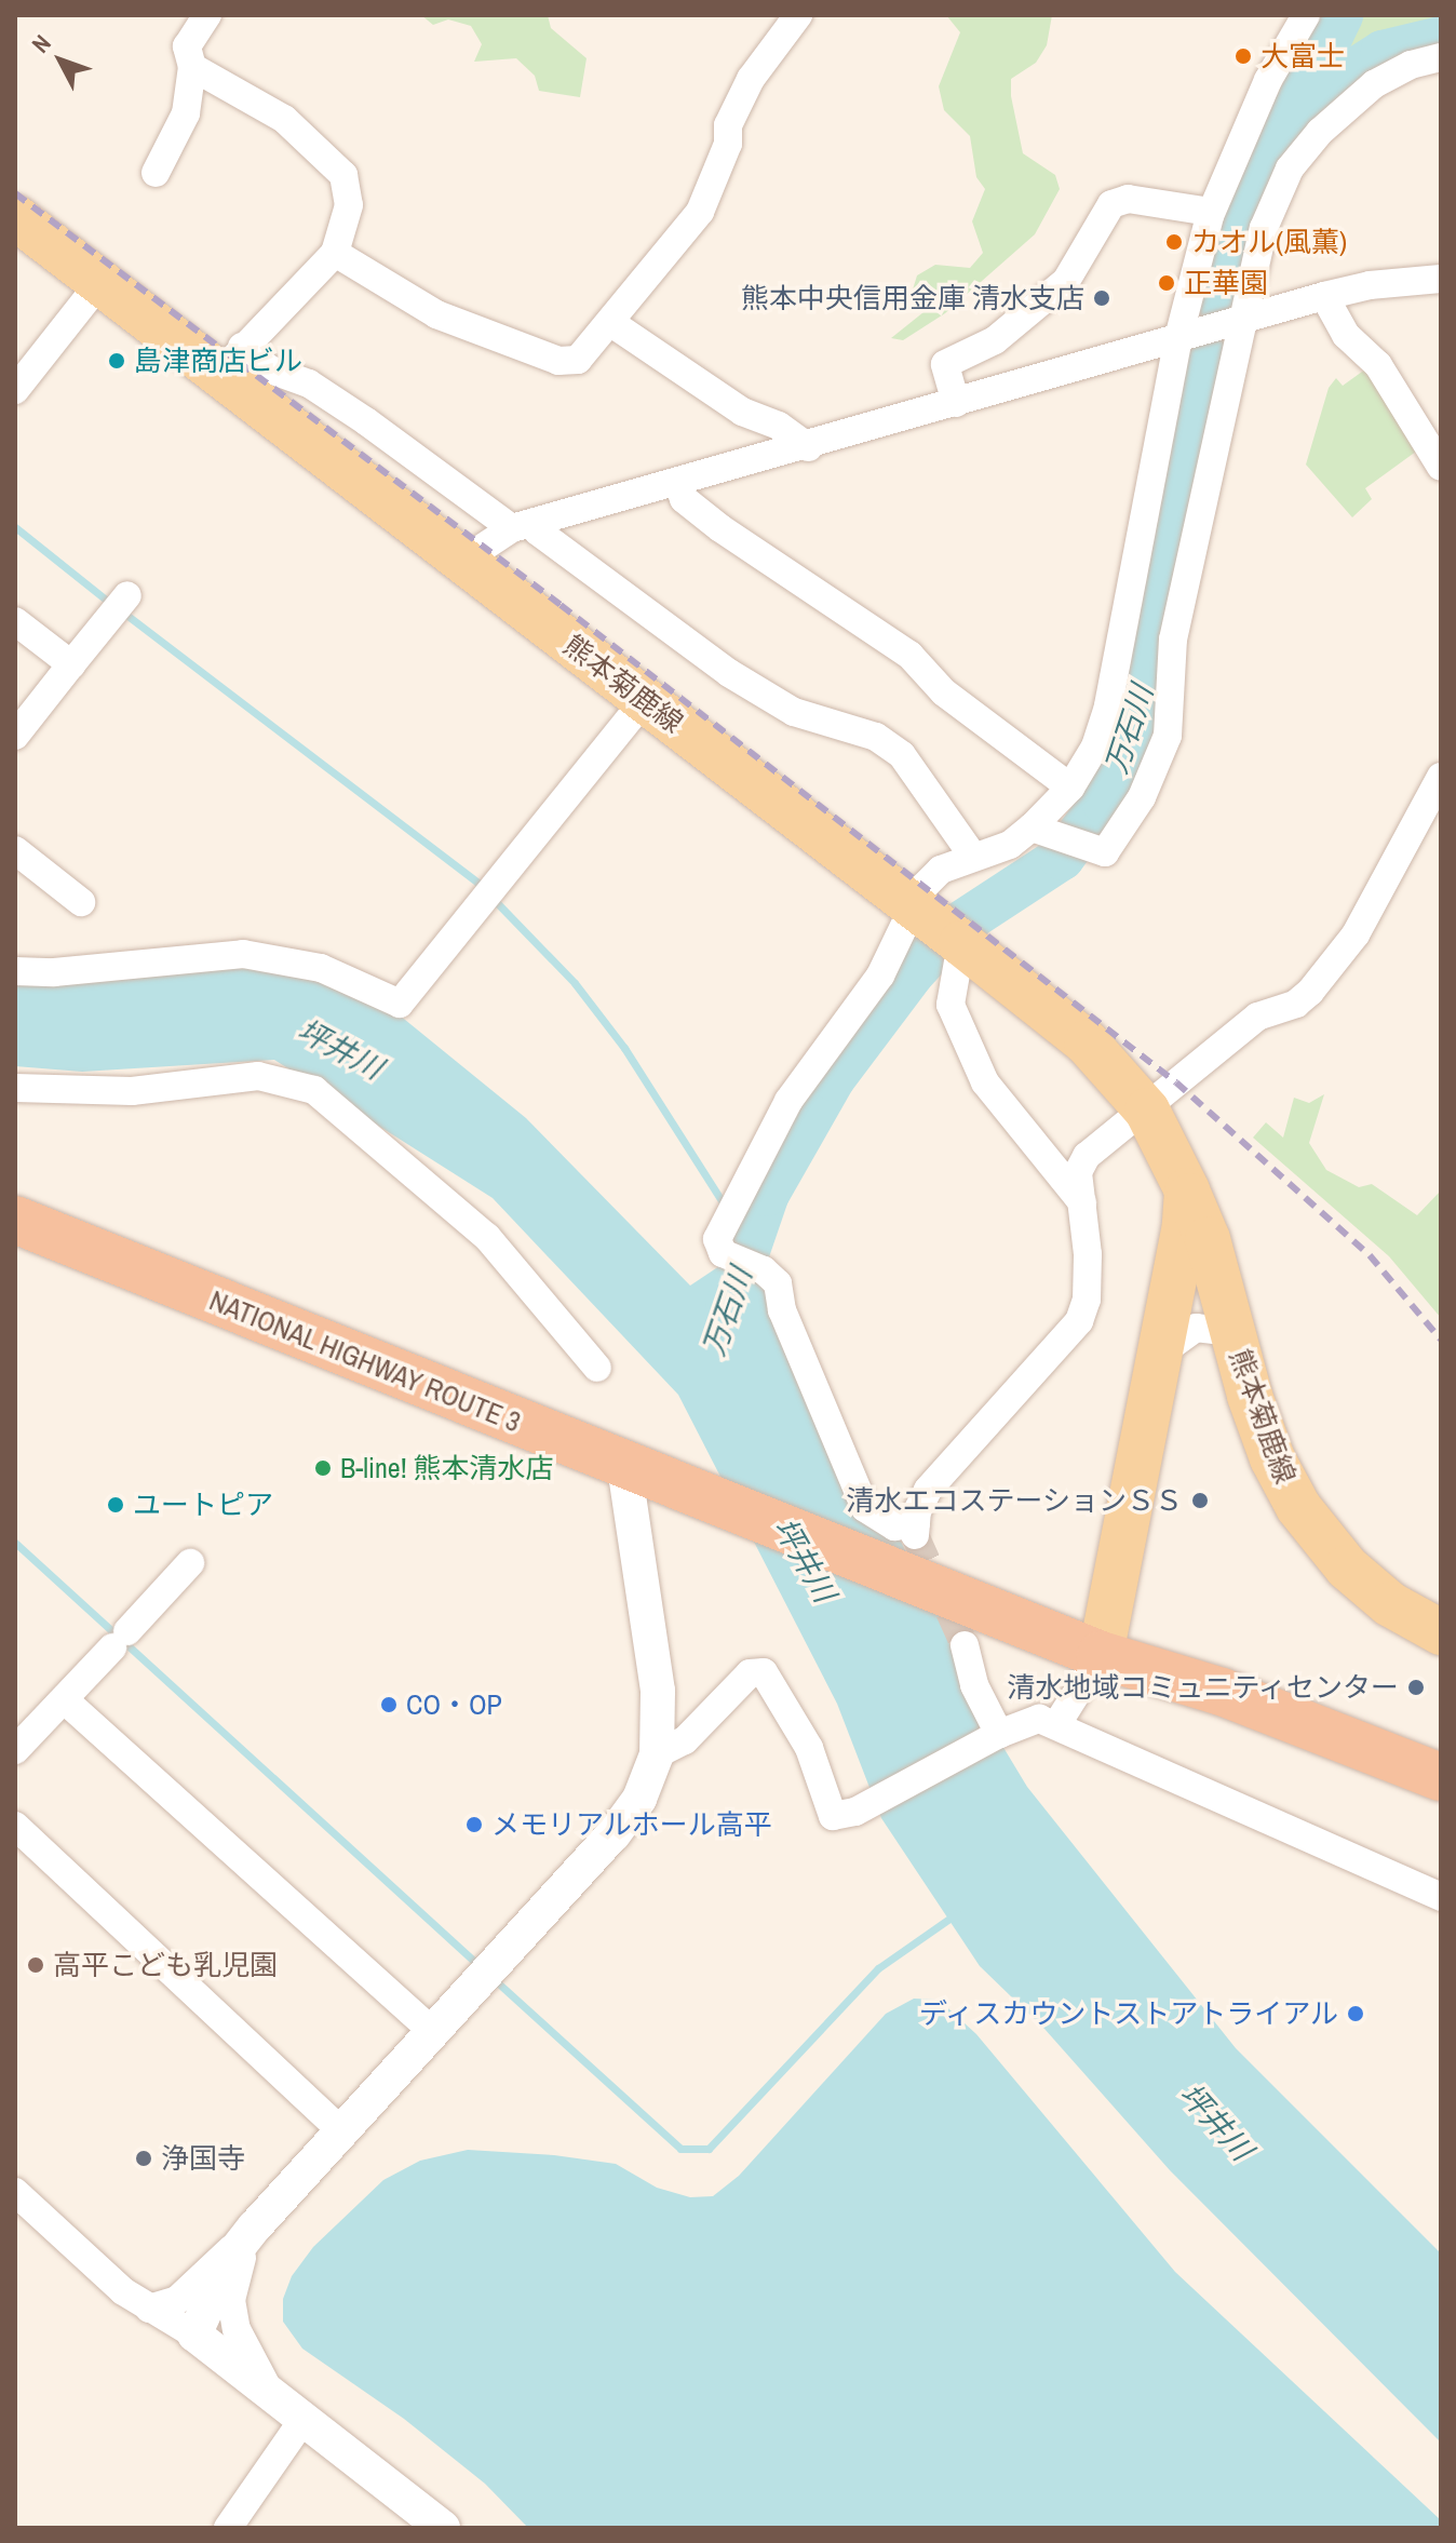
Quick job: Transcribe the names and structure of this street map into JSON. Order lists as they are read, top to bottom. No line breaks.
{"streets":{"highway":["NATIONAL HIGHWAY ROUTE 3"],"main road":["熊本菊鹿線"]},"water":["万石川","坪井川"],"places":["大富士","カオル(風薫)","正華園","熊本中央信用金庫 清水支店","島津商店ビル","B-line! 熊本清水店","清水エコステーションＳＳ","ユートピア","清水地域コミュニティセンター","CO・OP","メモリアルホール高平","高平こども乳児園","ディスカウントストアトライアル","浄国寺"],"north":"top left"}
